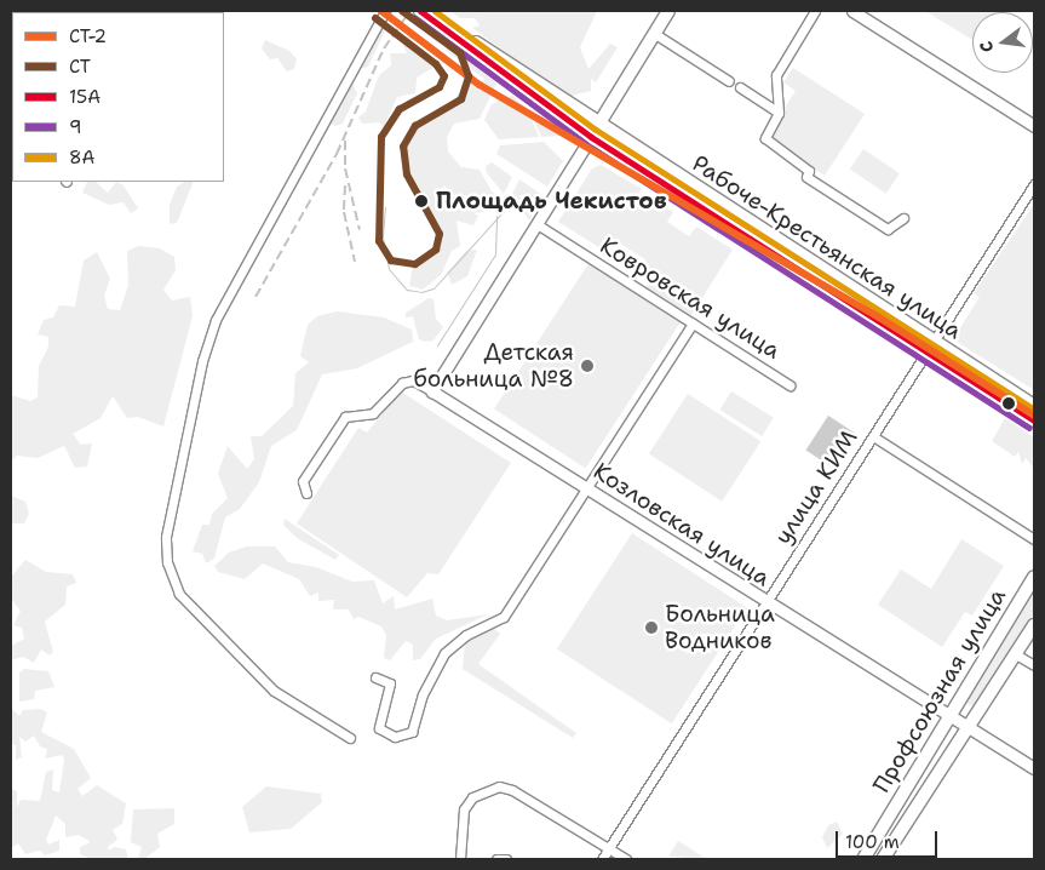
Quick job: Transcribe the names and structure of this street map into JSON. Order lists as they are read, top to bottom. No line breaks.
{"streets":{"main road":["Рабоче-Крестьянская улица","Профсоюзная улица"],"street":["Ковровская улица","улица КИМ","Козловская улица"]},"crossings":[["Рабоче-Крестьянская улица","улица КИМ"],["улица КИМ","Козловская улица"],["Козловская улица","Профсоюзная улица"]],"places":["Площадь Чекистов","Детская больница №8","Больница Водников"],"lines":["transit line СТ-2","transit line СТ","transit line 15А","transit line 8А","transit line 9"],"legend":["СТ-2","СТ","15А","9","8А"],"scale_bar":"100 m","north":"left"}
